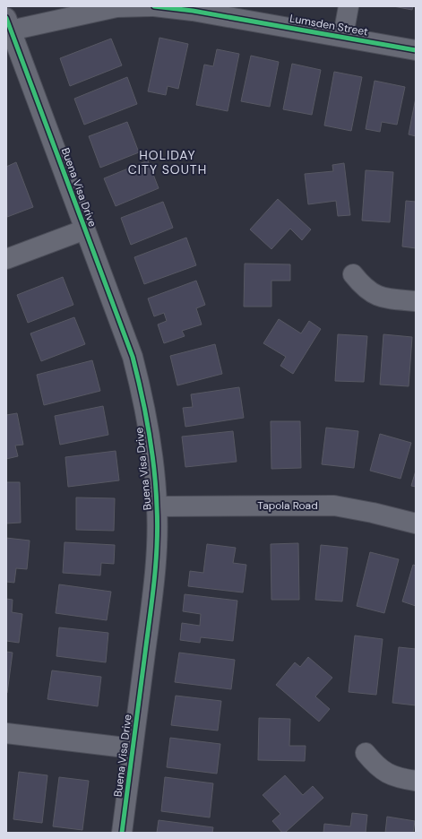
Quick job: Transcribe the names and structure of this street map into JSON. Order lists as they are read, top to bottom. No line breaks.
{"streets":{"street":["Lumsden Street","Buena Visa Drive","Tapola Road"]},"crossings":[["Lumsden Street","Buena Visa Drive"],["Buena Visa Drive","Tapola Road"]],"districts":["HOLIDAY CITY SOUTH"]}
